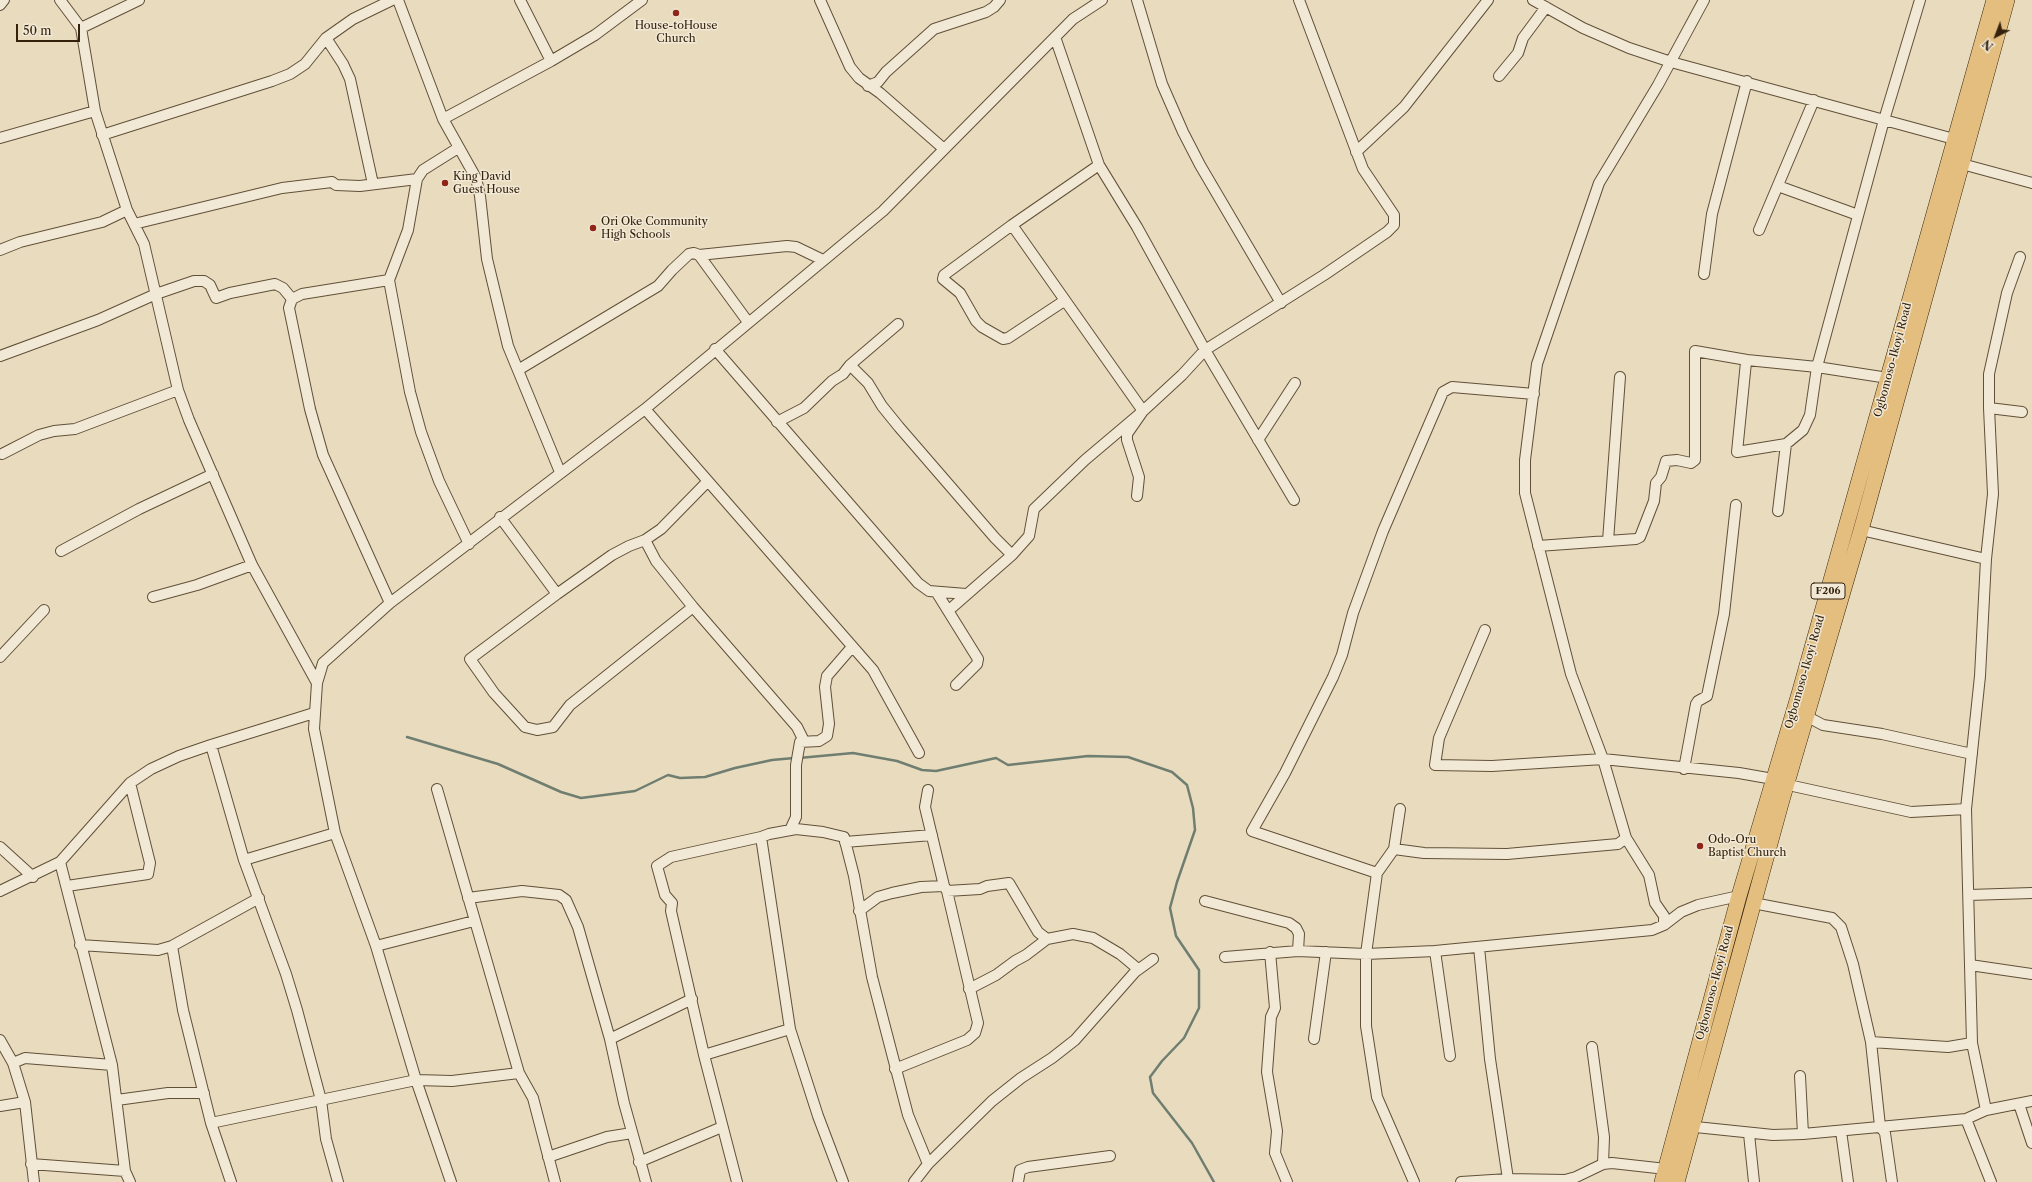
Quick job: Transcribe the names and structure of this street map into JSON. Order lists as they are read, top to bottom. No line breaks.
{"streets":{"main road":["Ogbomoso-Ikoyi Road","F206"]},"places":["House-toHouse Church","King David Guest House","Ori Oke Community High Schools","Odo-Oru Baptist Church"],"scale_bar":"50 m","north":"bottom left"}
